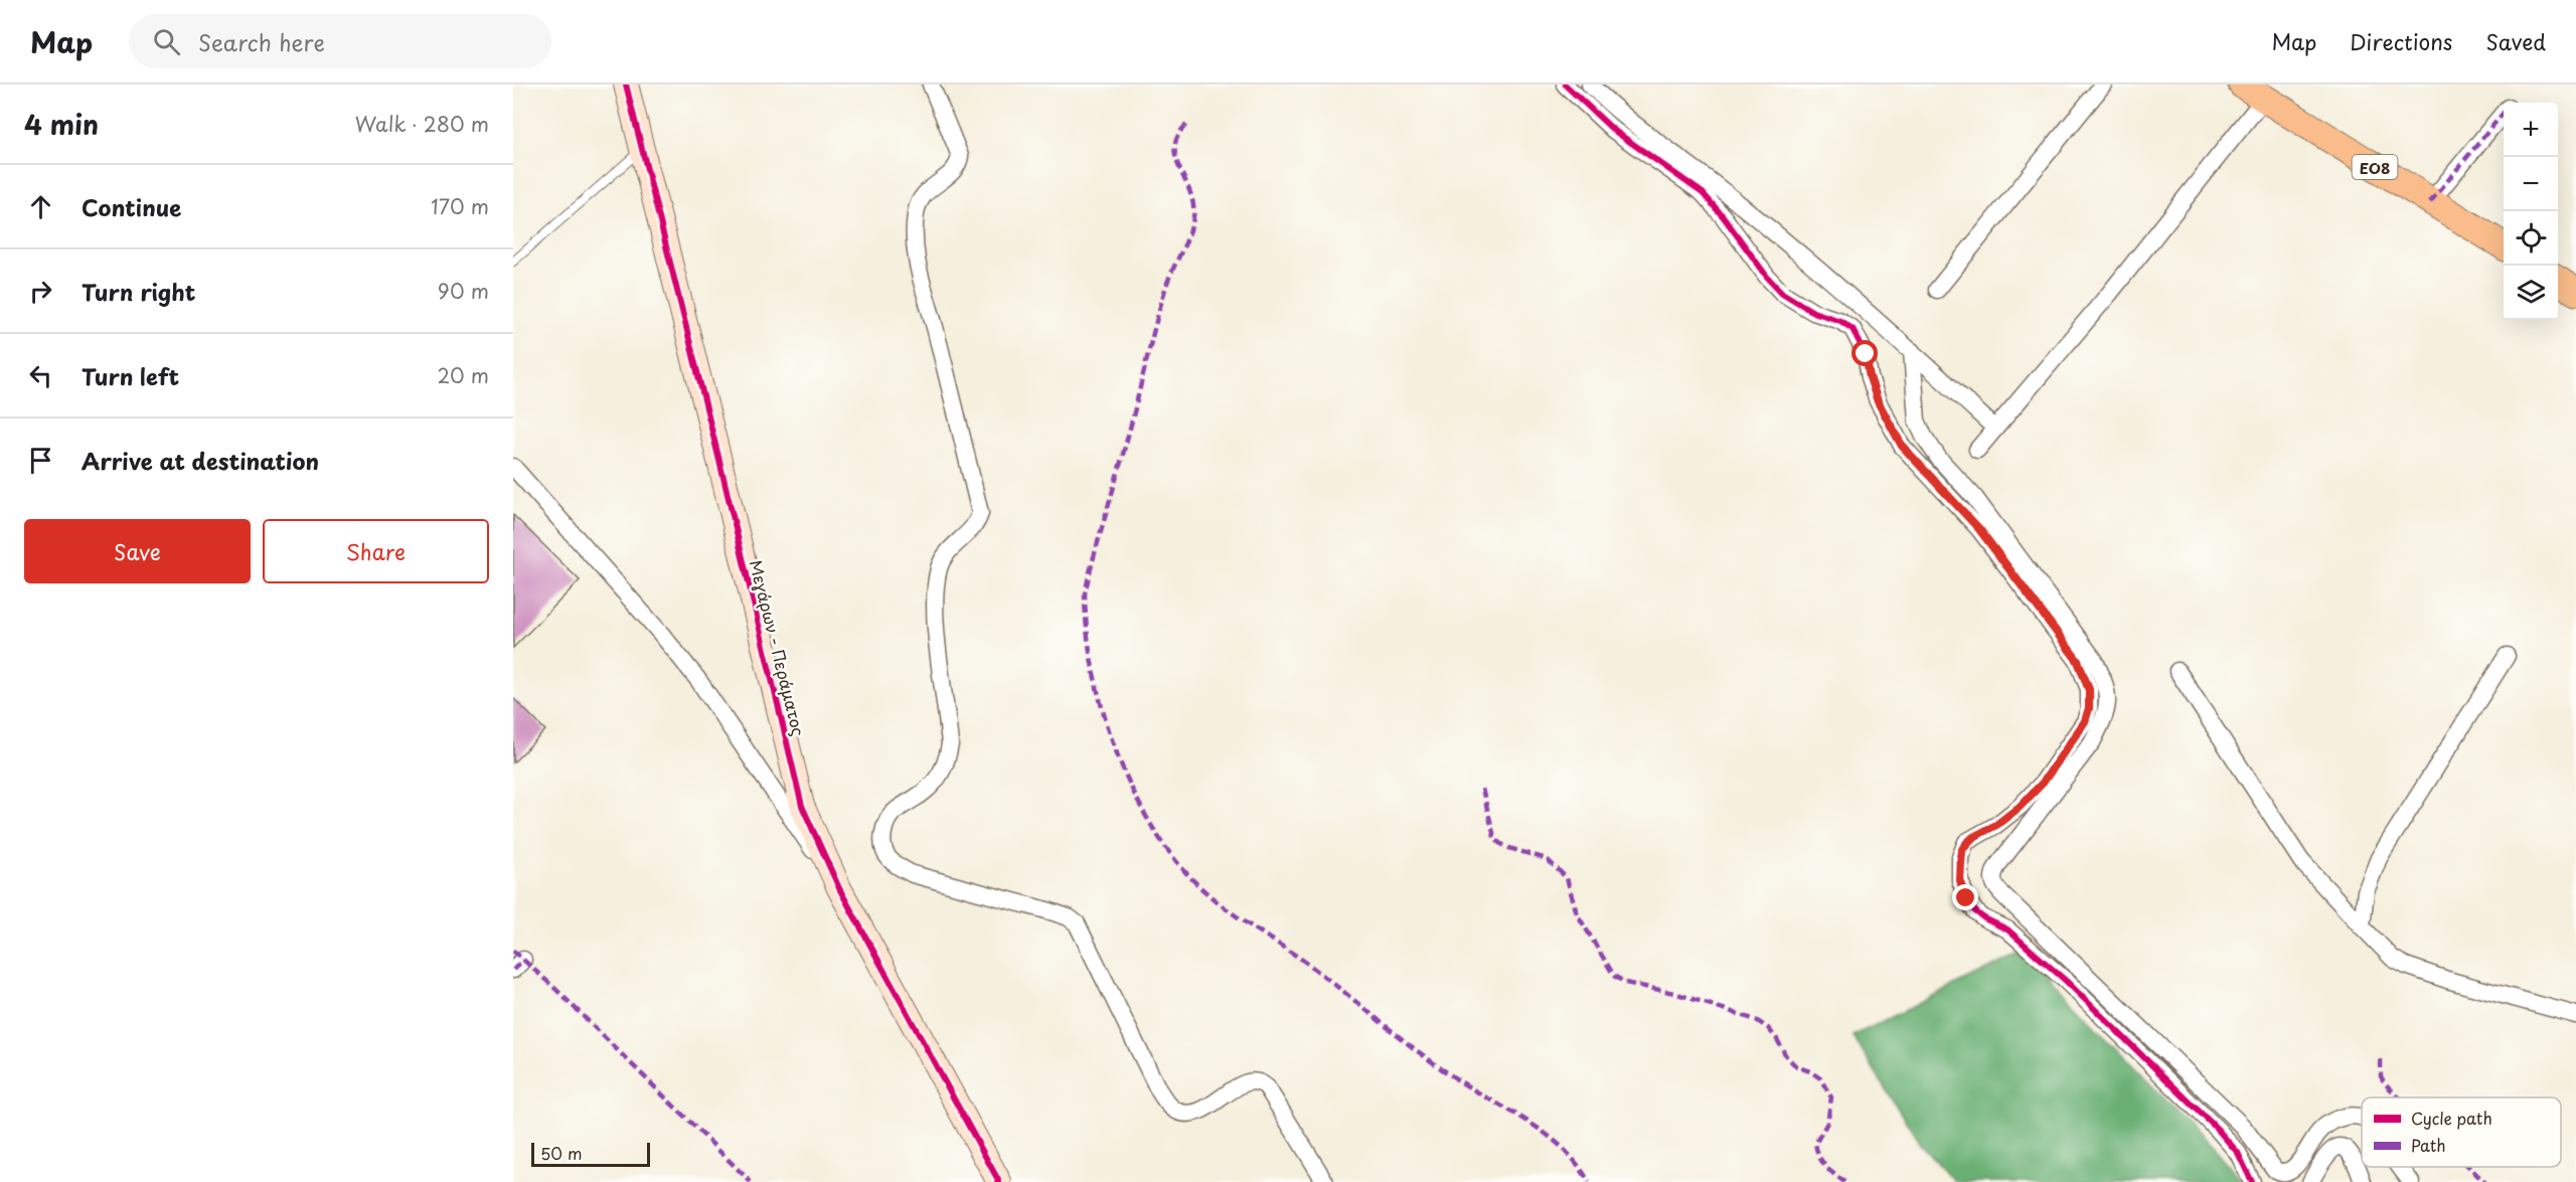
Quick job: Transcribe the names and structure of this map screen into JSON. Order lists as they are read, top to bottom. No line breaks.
{"streets":{"main road":["ΕΟ8","Μεγάρων - Περάματος"]},"legend":["Cycle path","Path"],"scale_bar":"50 m","page":{"header":"Map","search":"Search here","nav":["Map","Directions","Saved"],"heading":["4 min","Walk · 280 m"],"map_buttons":["+","−"],"list":[["Continue","170 m"],["Turn right","90 m"],["Turn left","20 m"],"Arrive at destination"],"buttons":["Save","Share"],"scale":"50 m"}}
